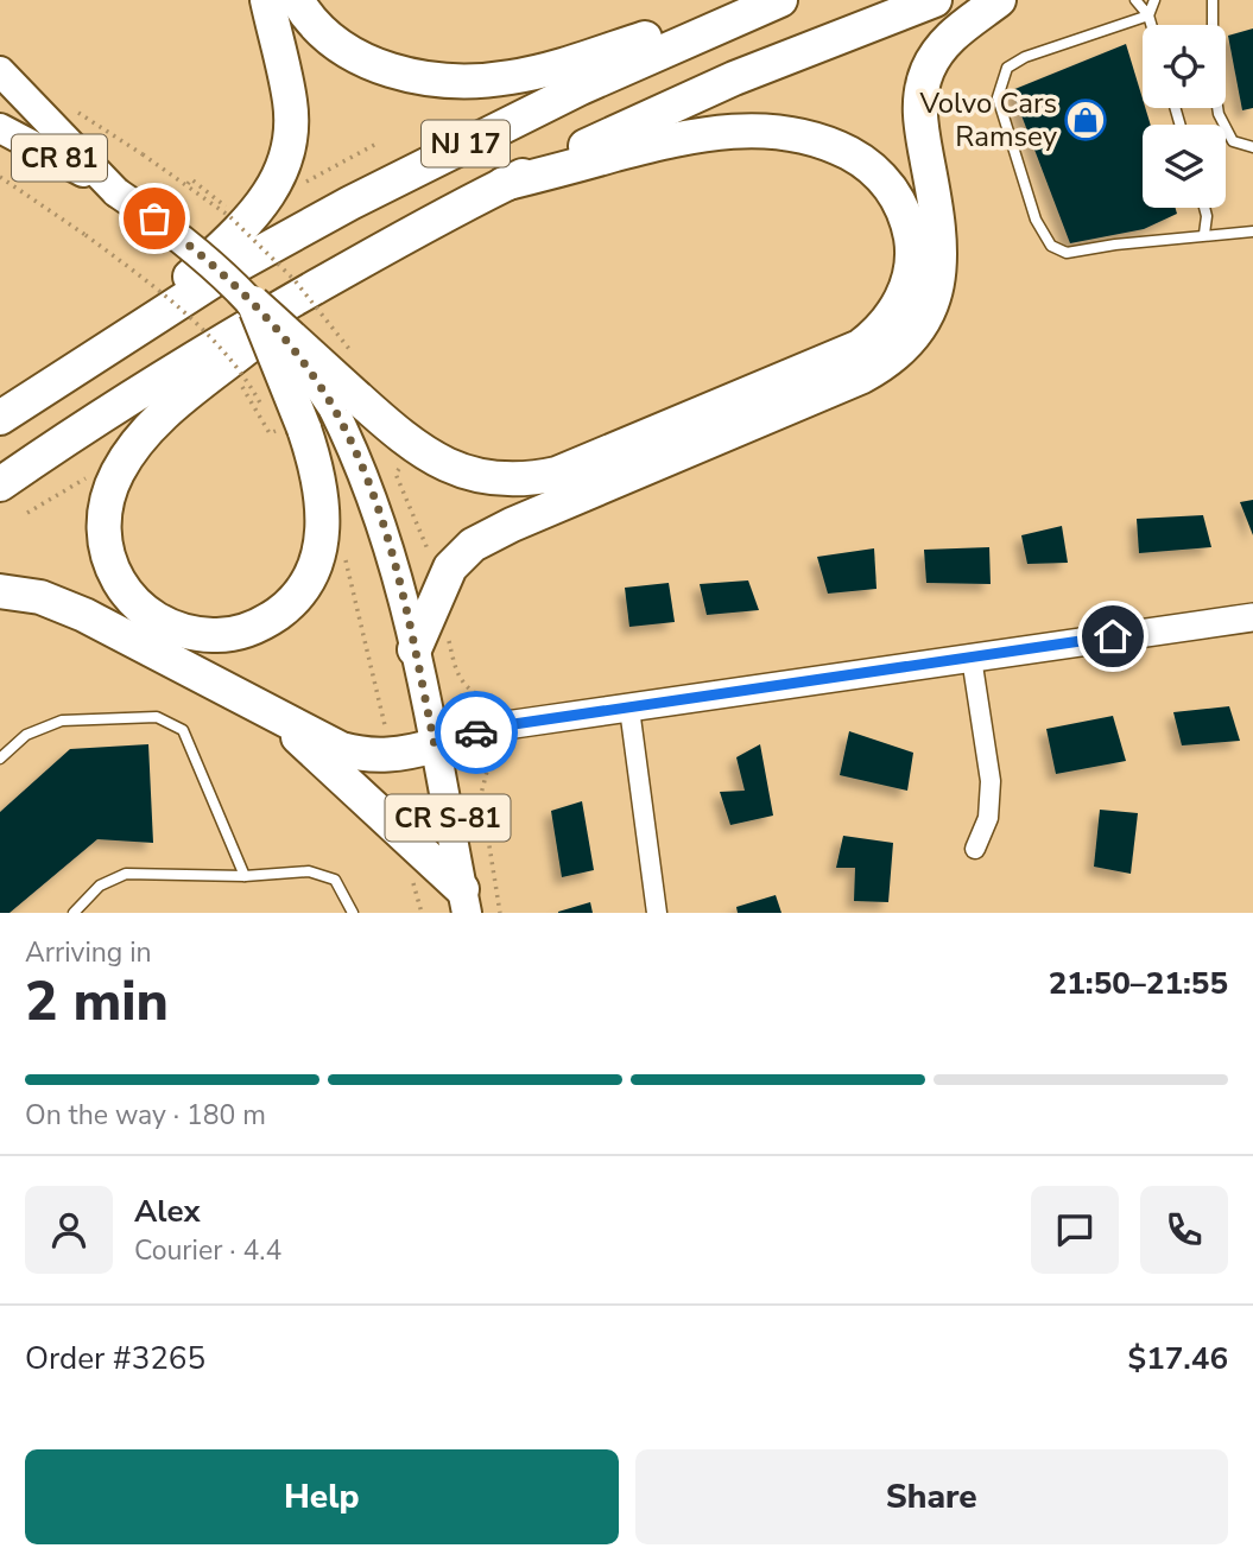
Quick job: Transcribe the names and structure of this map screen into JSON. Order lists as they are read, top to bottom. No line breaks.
{"streets":{"highway":["NJ 17"],"main road":["CR 81","CR S-81"]},"places":{"shop":["Volvo Cars Ramsey"]},"page":{"heading":["2 min","Arriving in","21:50–21:55"],"panel":["Alex","Courier · 4.4","Order #3265","$17.46"],"bar":"On the way · 180 m","buttons":["Help","Share"]}}
